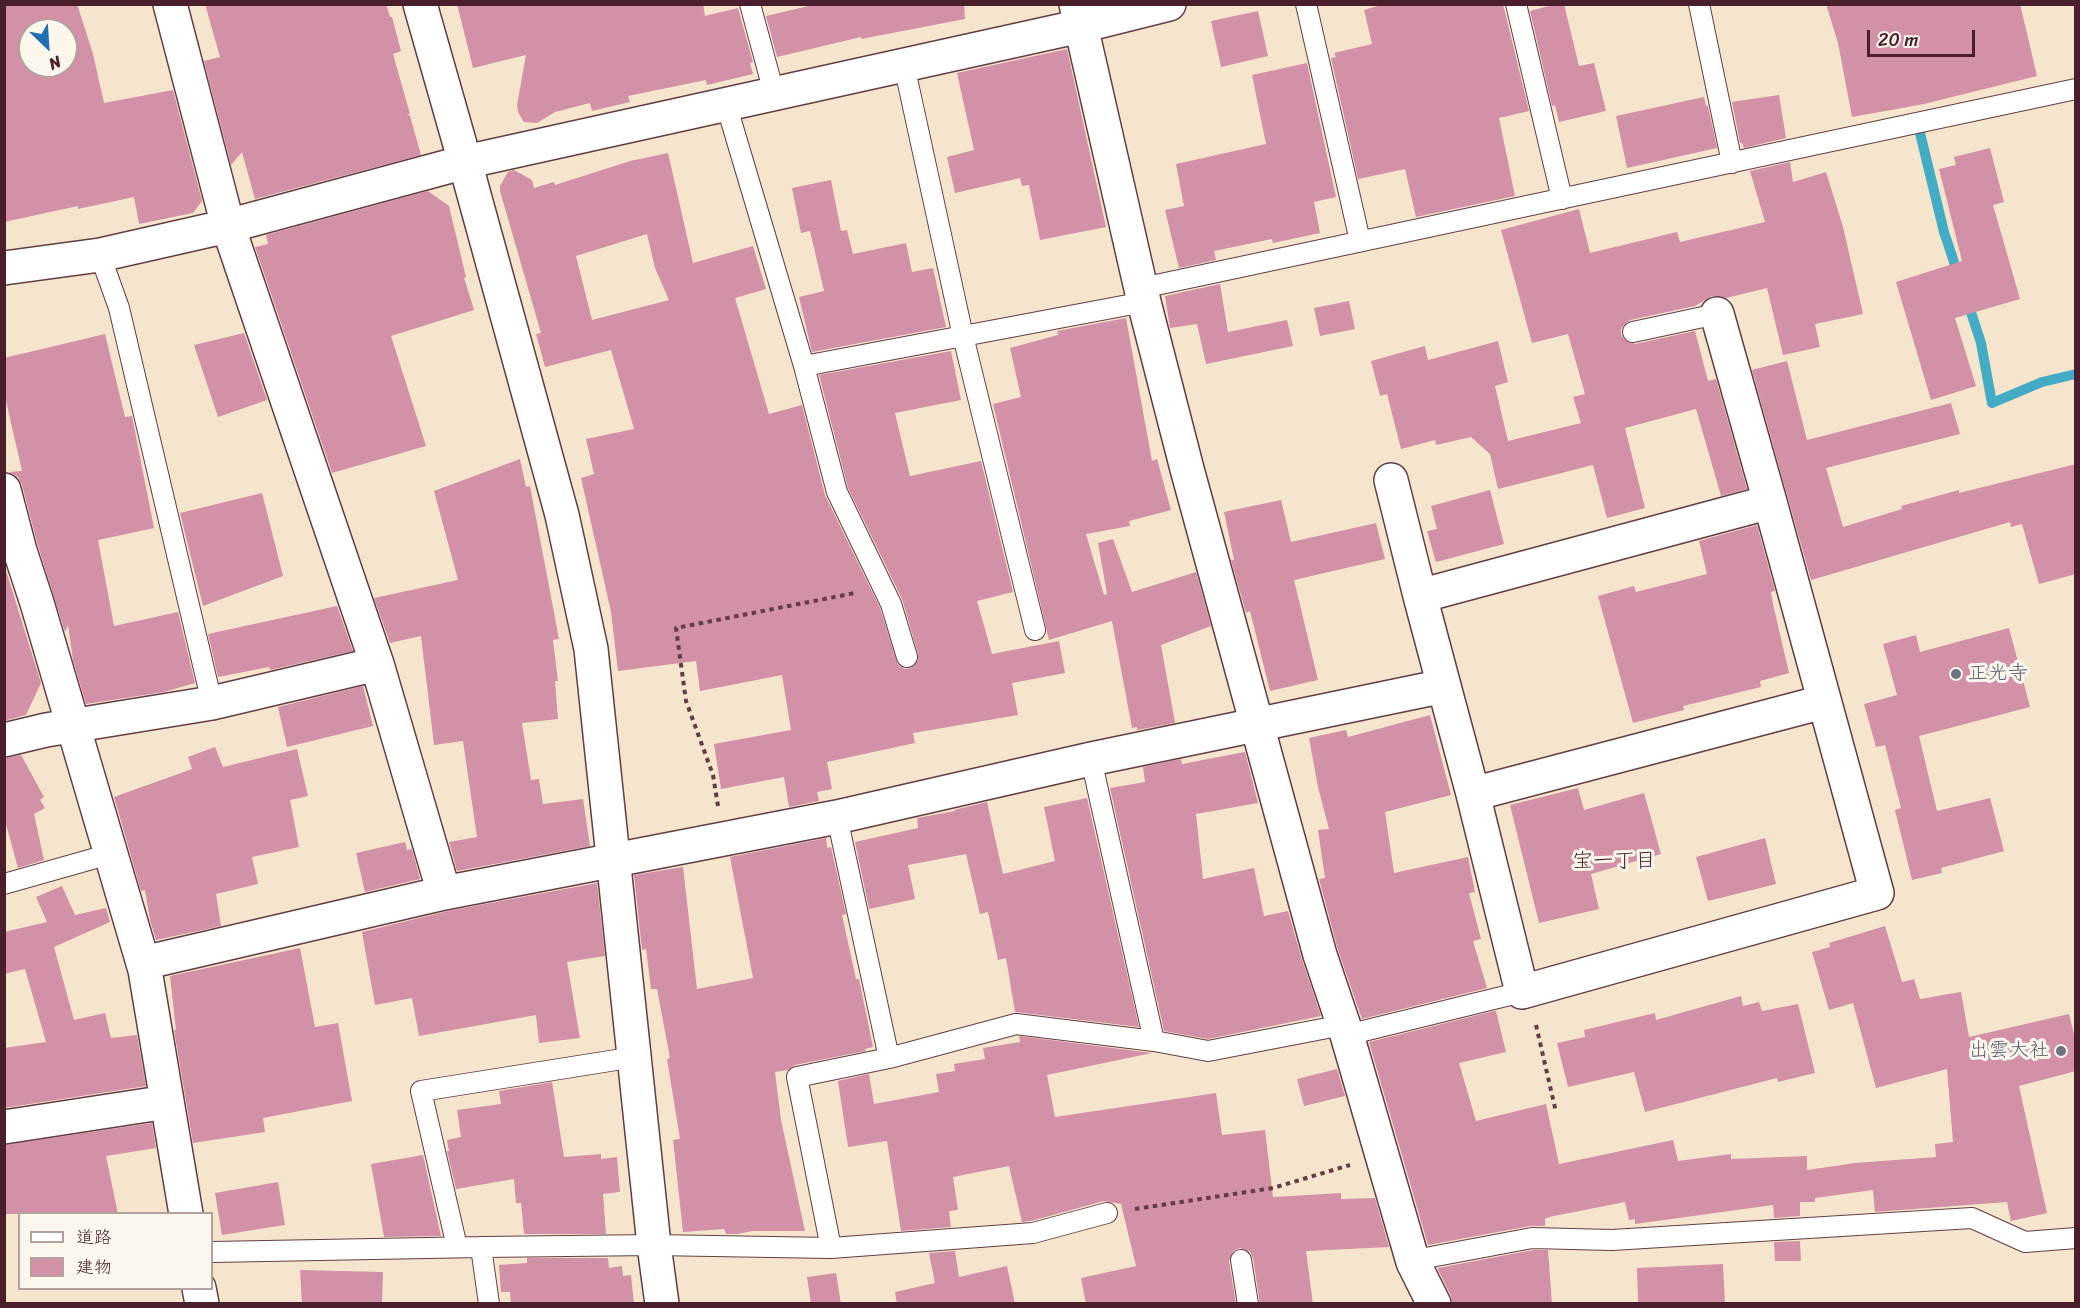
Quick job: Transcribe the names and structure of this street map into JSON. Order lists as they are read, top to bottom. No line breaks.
{"districts":["宝一丁目"],"places":["正光寺","出雲大社"],"legend":["道路","建物"],"scale_bar":"20 m","north":"bottom right"}
